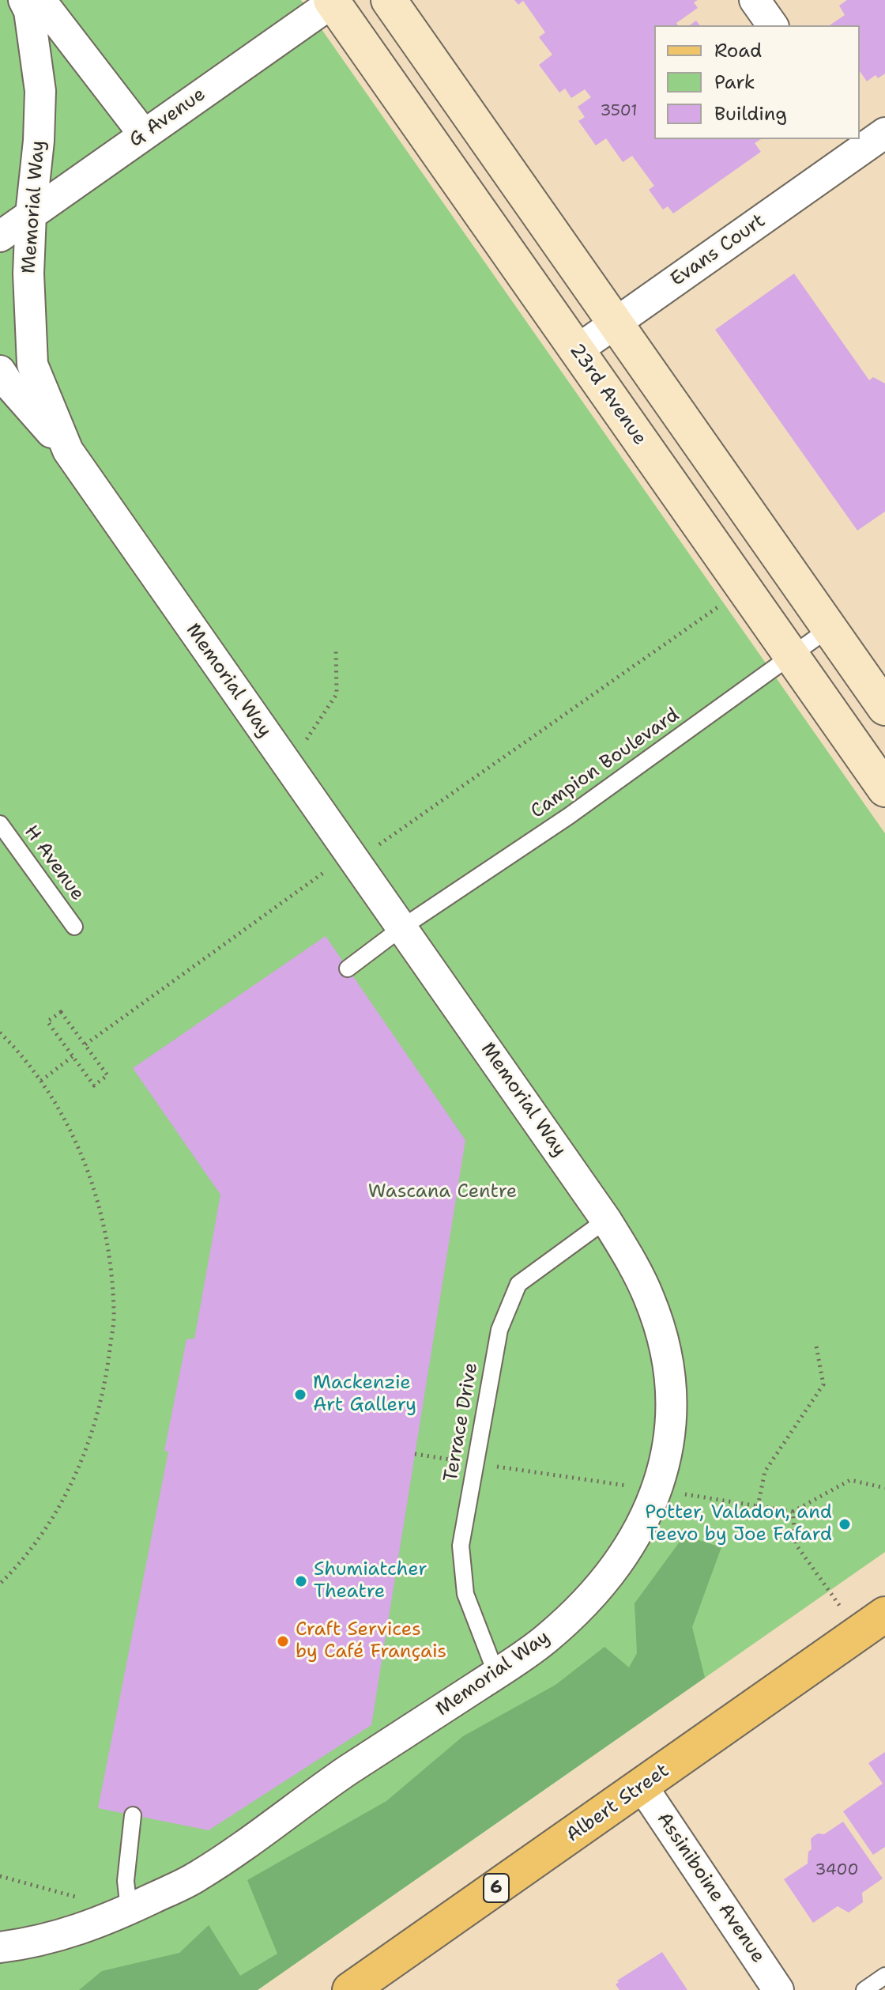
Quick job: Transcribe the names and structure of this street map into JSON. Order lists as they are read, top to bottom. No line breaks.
{"streets":{"main road":["23rd Avenue","Albert Street","6"],"street":["G Avenue","Memorial Way","Evans Court","Assiniboine Avenue"],"lane":["Campion Boulevard","H Avenue","Terrace Drive"]},"crossings":[["G Avenue","Memorial Way"],["G Avenue","23rd Avenue"],["Memorial Way","Campion Boulevard"],["Memorial Way","Terrace Drive"],["Evans Court","23rd Avenue"],["23rd Avenue","Campion Boulevard"],["Albert Street","Assiniboine Avenue"]],"parks":["Wascana Centre"],"places":["Mackenzie Art Gallery","Potter, Valadon, and Teevo by Joe Fafard","Shumiatcher Theatre","Craft Services by Café Français"],"house_numbers":["3501","3400"],"legend":["Road","Park","Building"]}
